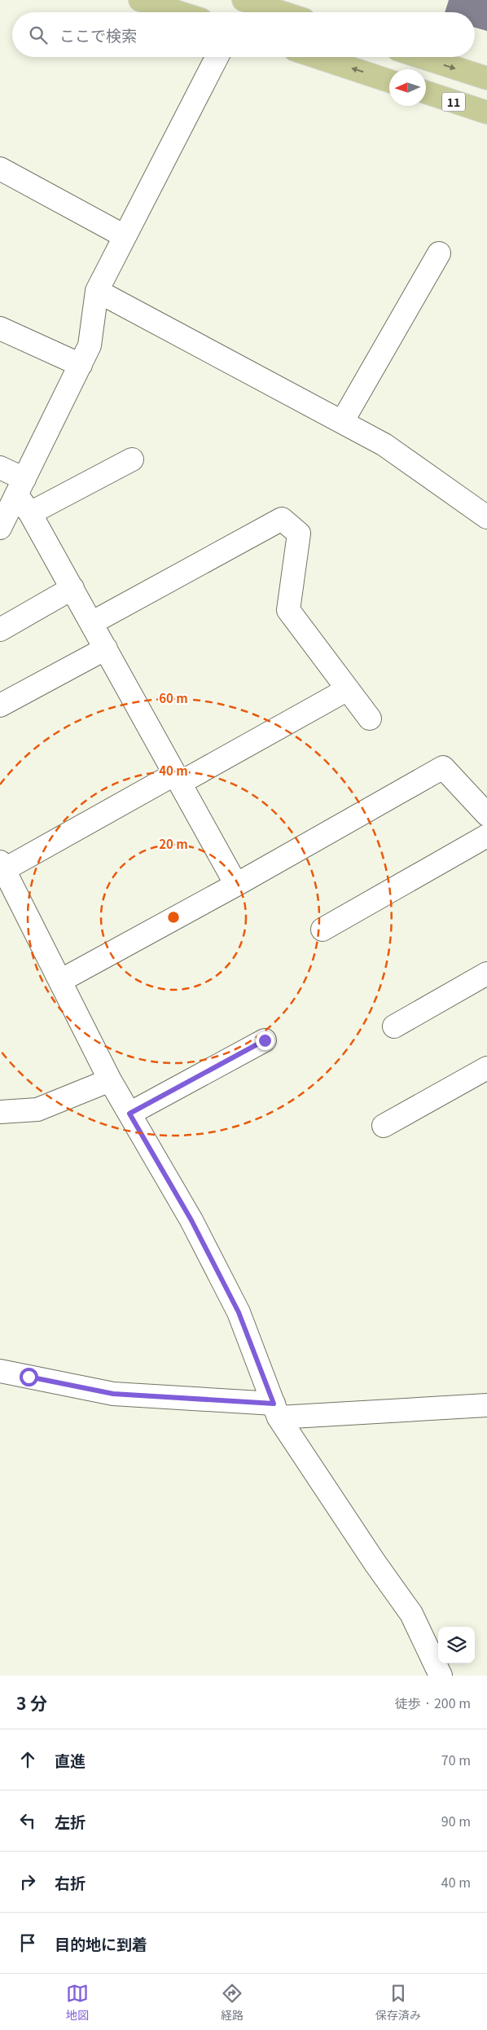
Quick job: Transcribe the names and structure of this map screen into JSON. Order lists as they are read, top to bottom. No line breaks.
{"streets":{"main road":["11"]},"north":"left","page":{"search":"ここで検索","heading":["3 分","徒歩 · 200 m"],"list":[["直進","70 m"],["左折","90 m"],["右折","40 m"],"目的地に到着"],"nav":["地図","経路","保存済み"]},"rings":["60 m","40 m","20 m"]}
